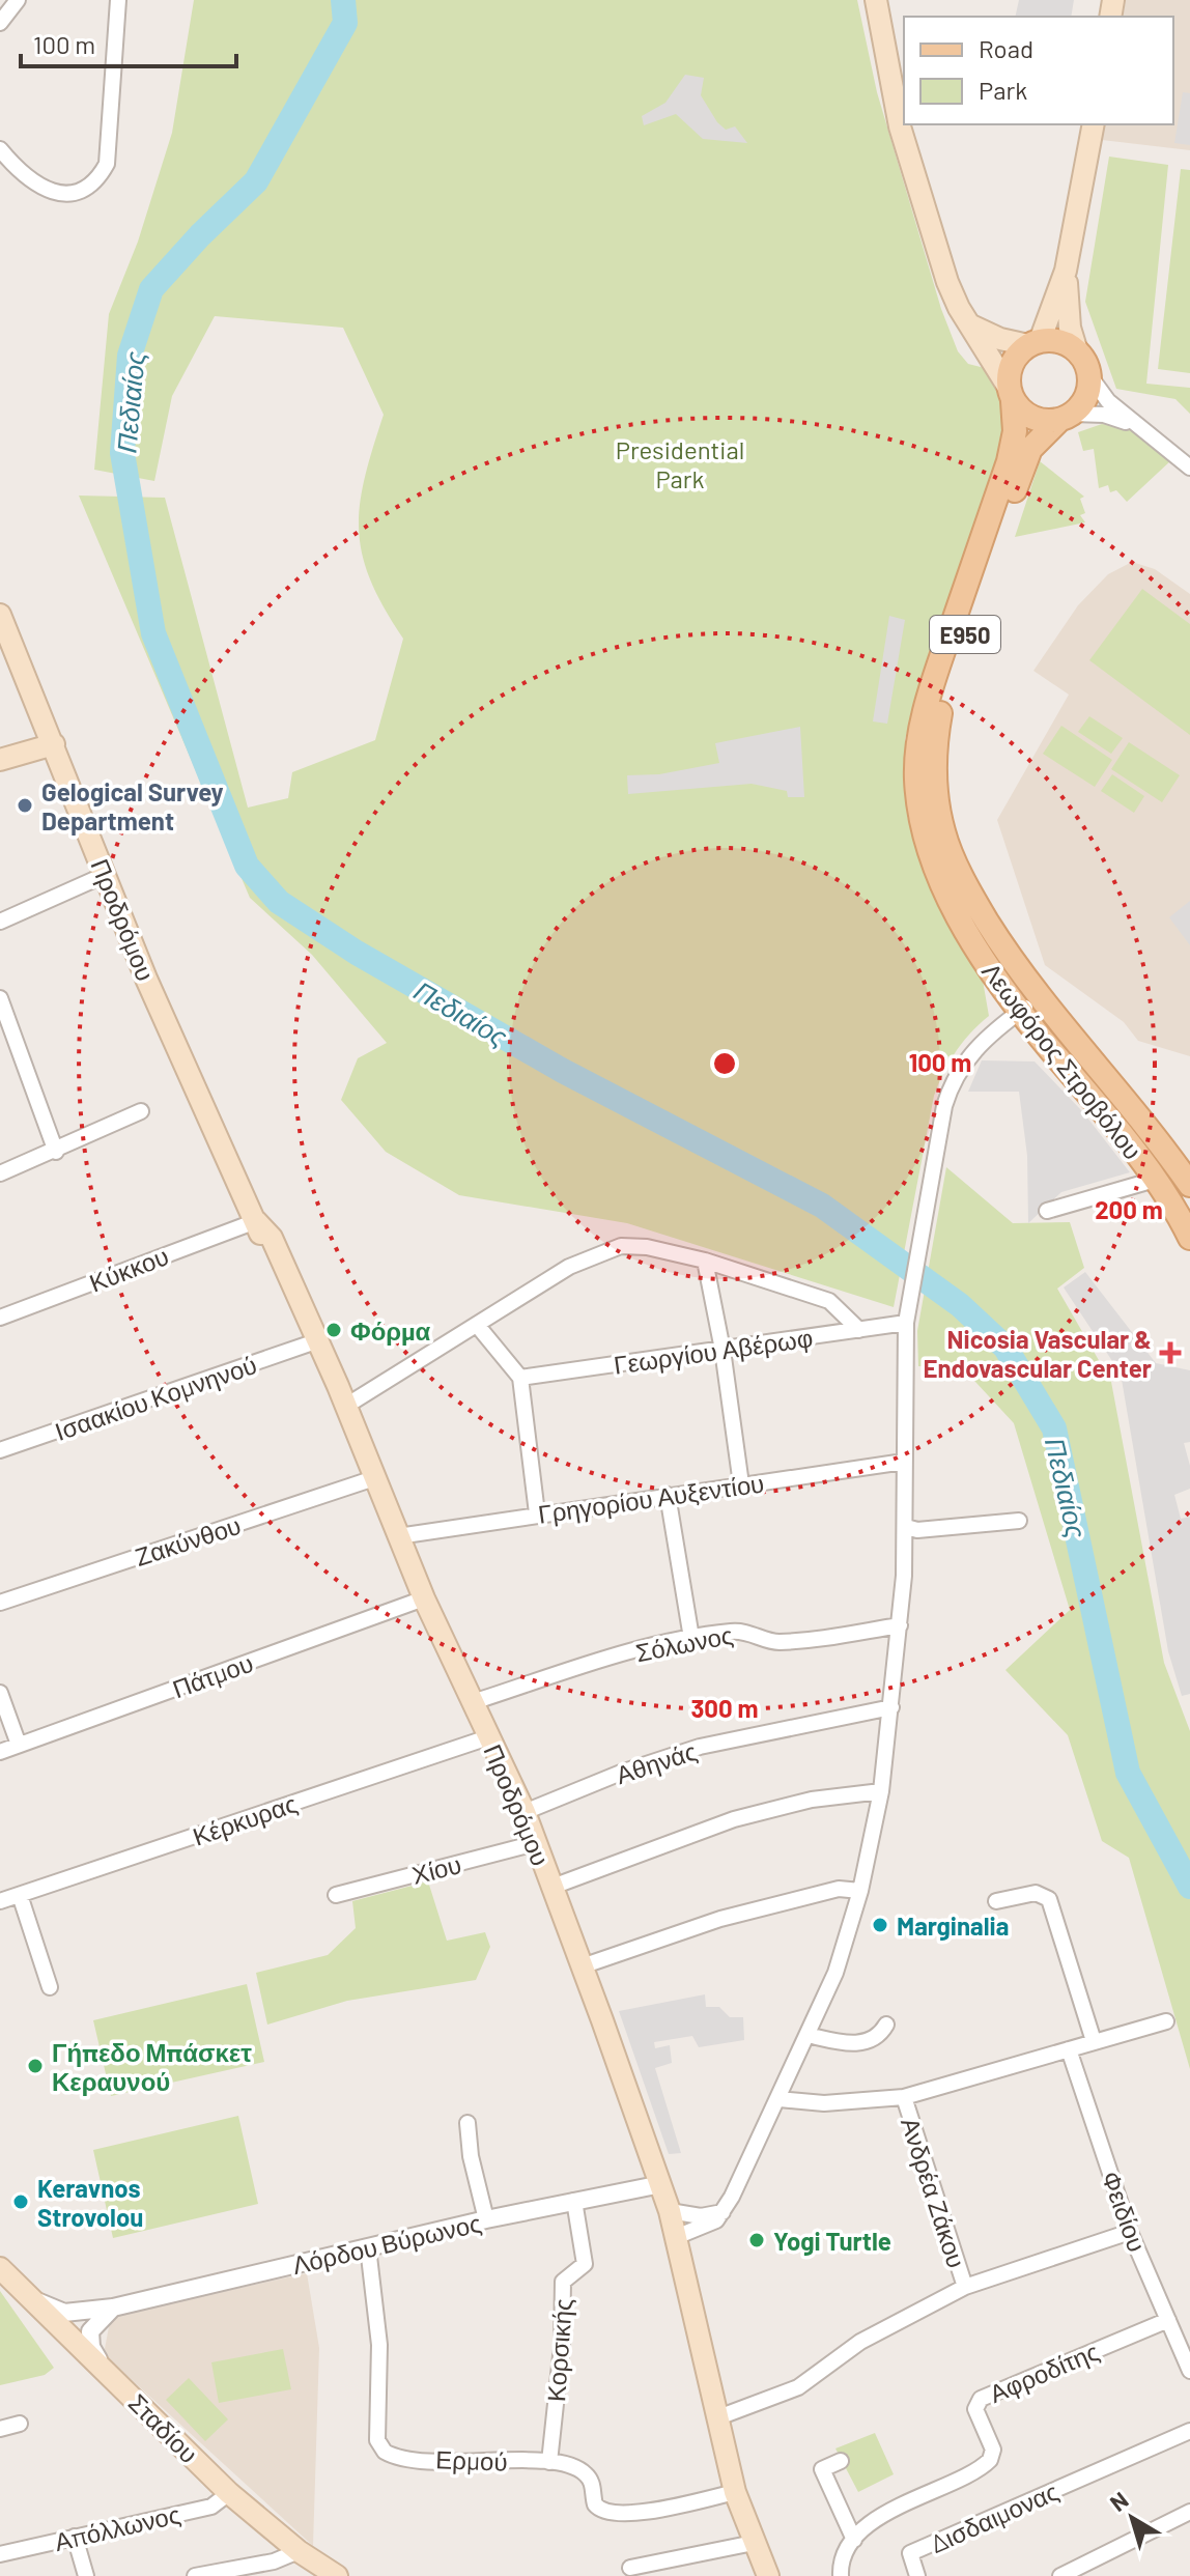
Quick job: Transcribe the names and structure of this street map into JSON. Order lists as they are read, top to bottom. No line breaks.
{"streets":{"main road":["E950","Προδρόμου","Λεωφόρος Στροβόλου","Σταδίου"],"street":["Κύκκου","Γεωργίου Αβέρωφ","Ισαακίου Κομνηνού","Γρηγορίου Αυξεντίου","Ζακύνθου","Σόλωνος","Πάτμου","Αθηνάς","Κέρκυρας","Χίου","Ανδρέα Ζάκου","Φειδίου","Λόρδου Βύρωνος","Κορσικής","Αφροδίτης","Ερμού","Δισδαιμονας","Απόλλωνος"]},"crossings":[["Προδρόμου","Κύκκου"],["Προδρόμου","Ισαακίου Κομνηνού"],["Προδρόμου","Γρηγορίου Αυξεντίου"],["Προδρόμου","Ζακύνθου"],["Προδρόμου","Σόλωνος"],["Προδρόμου","Πάτμου"],["Προδρόμου","Αθηνάς"],["Προδρόμου","Κέρκυρας"],["Προδρόμου","Χίου"],["Προδρόμου","Λόρδου Βύρωνος"],["Προδρόμου","Ερμού"],["Φειδίου","Αφροδίτης"],["Λόρδου Βύρωνος","Κορσικής"],["Λόρδου Βύρωνος","Σταδίου"],["Λόρδου Βύρωνος","Ερμού"],["Κορσικής","Ερμού"],["Σταδίου","Απόλλωνος"]],"water":["Πεδιαίος"],"parks":["Presidential Park"],"places":{"other":["Gelogical Survey Department","Φόρμα","Marginalia","Γήπεδο Μπάσκετ Κεραυνού","Keravnos Strovolou","Yogi Turtle"],"health":["Nicosia Vascular & Endovascular Center"]},"legend":["Road","Park"],"scale_bar":"100 m","north":"top left","rings":["100 m","200 m","300 m"]}
